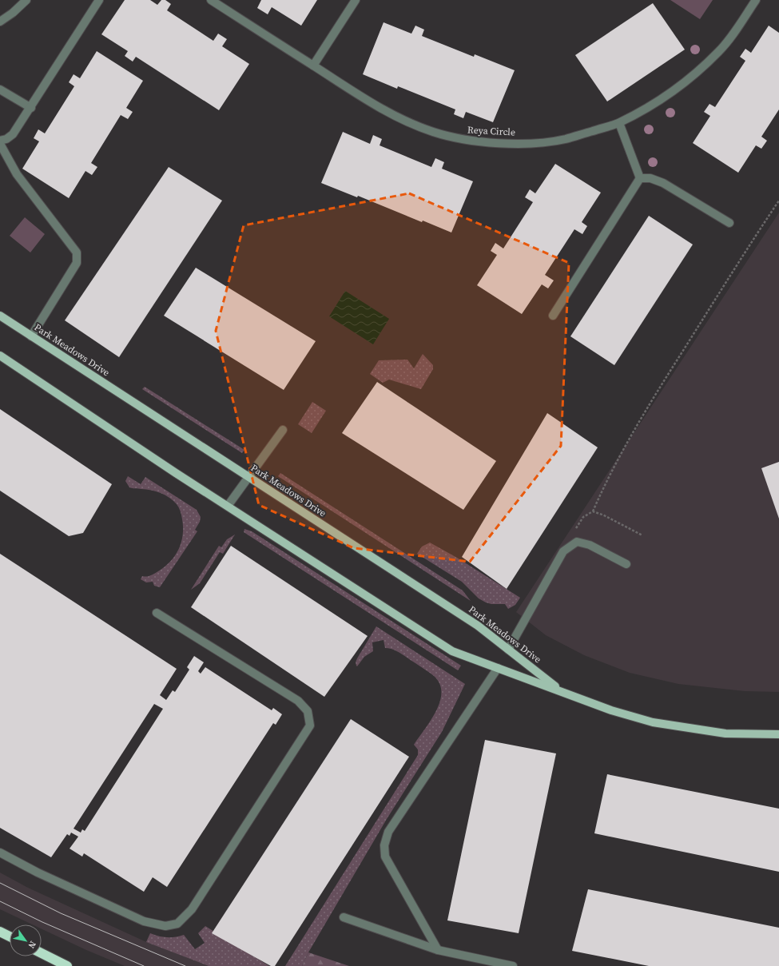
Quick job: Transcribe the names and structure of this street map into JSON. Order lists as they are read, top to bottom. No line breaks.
{"streets":{"main road":["Park Meadows Drive"],"lane":["Reya Circle"]},"north":"bottom right"}
